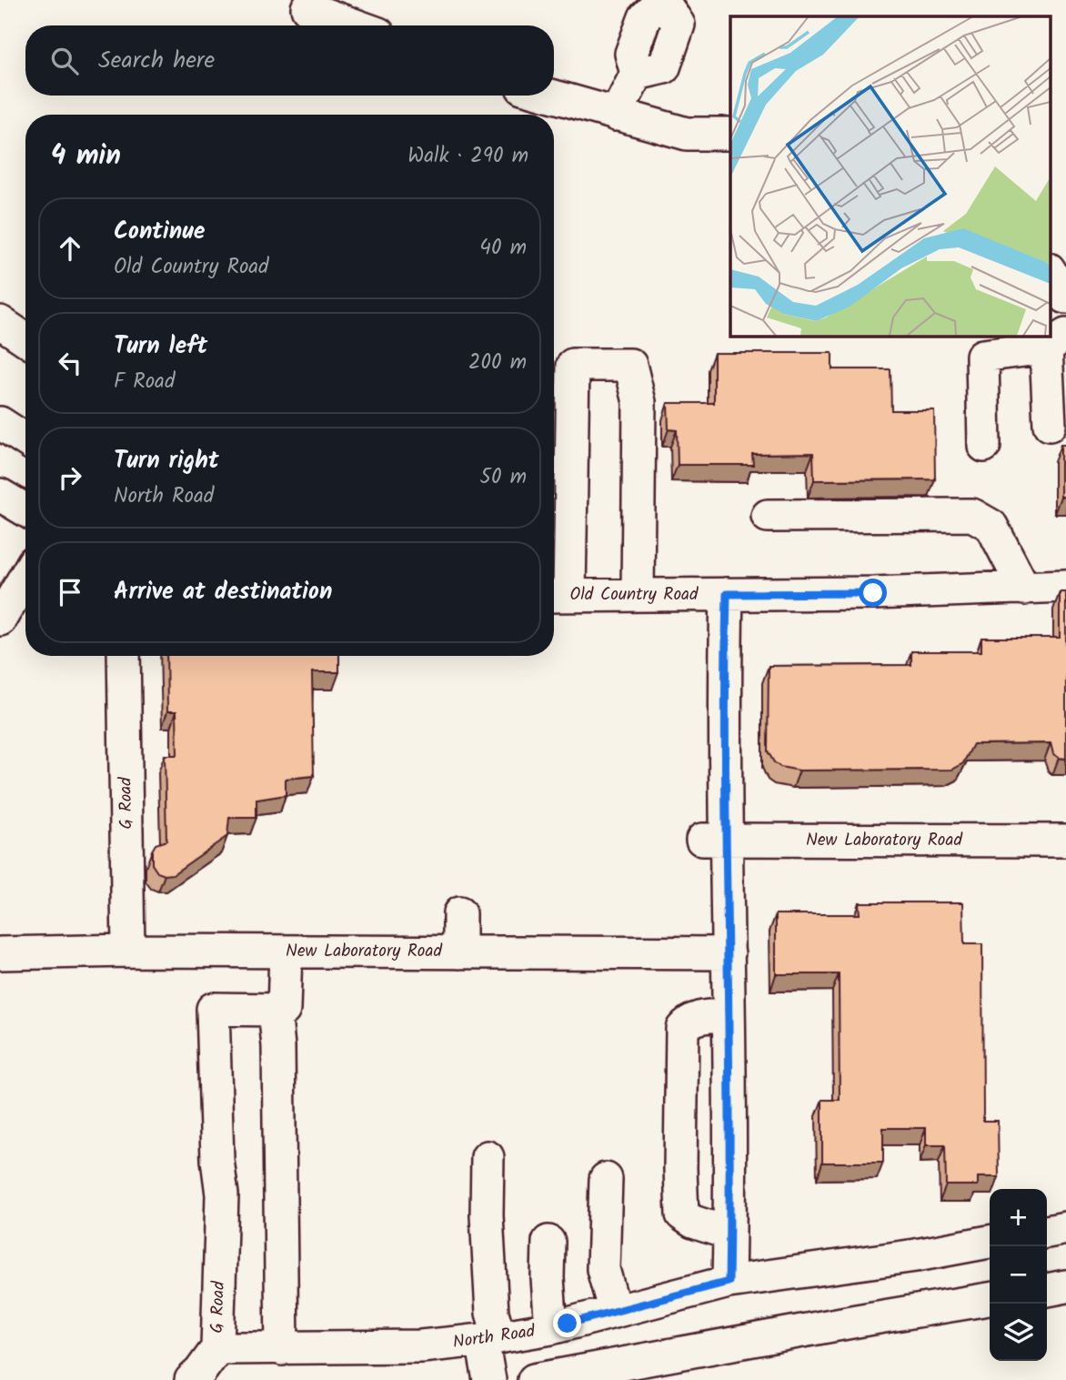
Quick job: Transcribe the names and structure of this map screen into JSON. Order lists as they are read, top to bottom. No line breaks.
{"streets":{"lane":["Old Country Road","G Road","New Laboratory Road","North Road"]},"crossings":[["G Road","New Laboratory Road"],["G Road","North Road"]],"page":{"search":"Search here","heading":["4 min","Walk · 290 m"],"list":[["Continue","Old Country Road","40 m"],["Turn left","F Road","200 m"],["Turn right","North Road","50 m"],"Arrive at destination"],"map_buttons":["+","−"]}}
